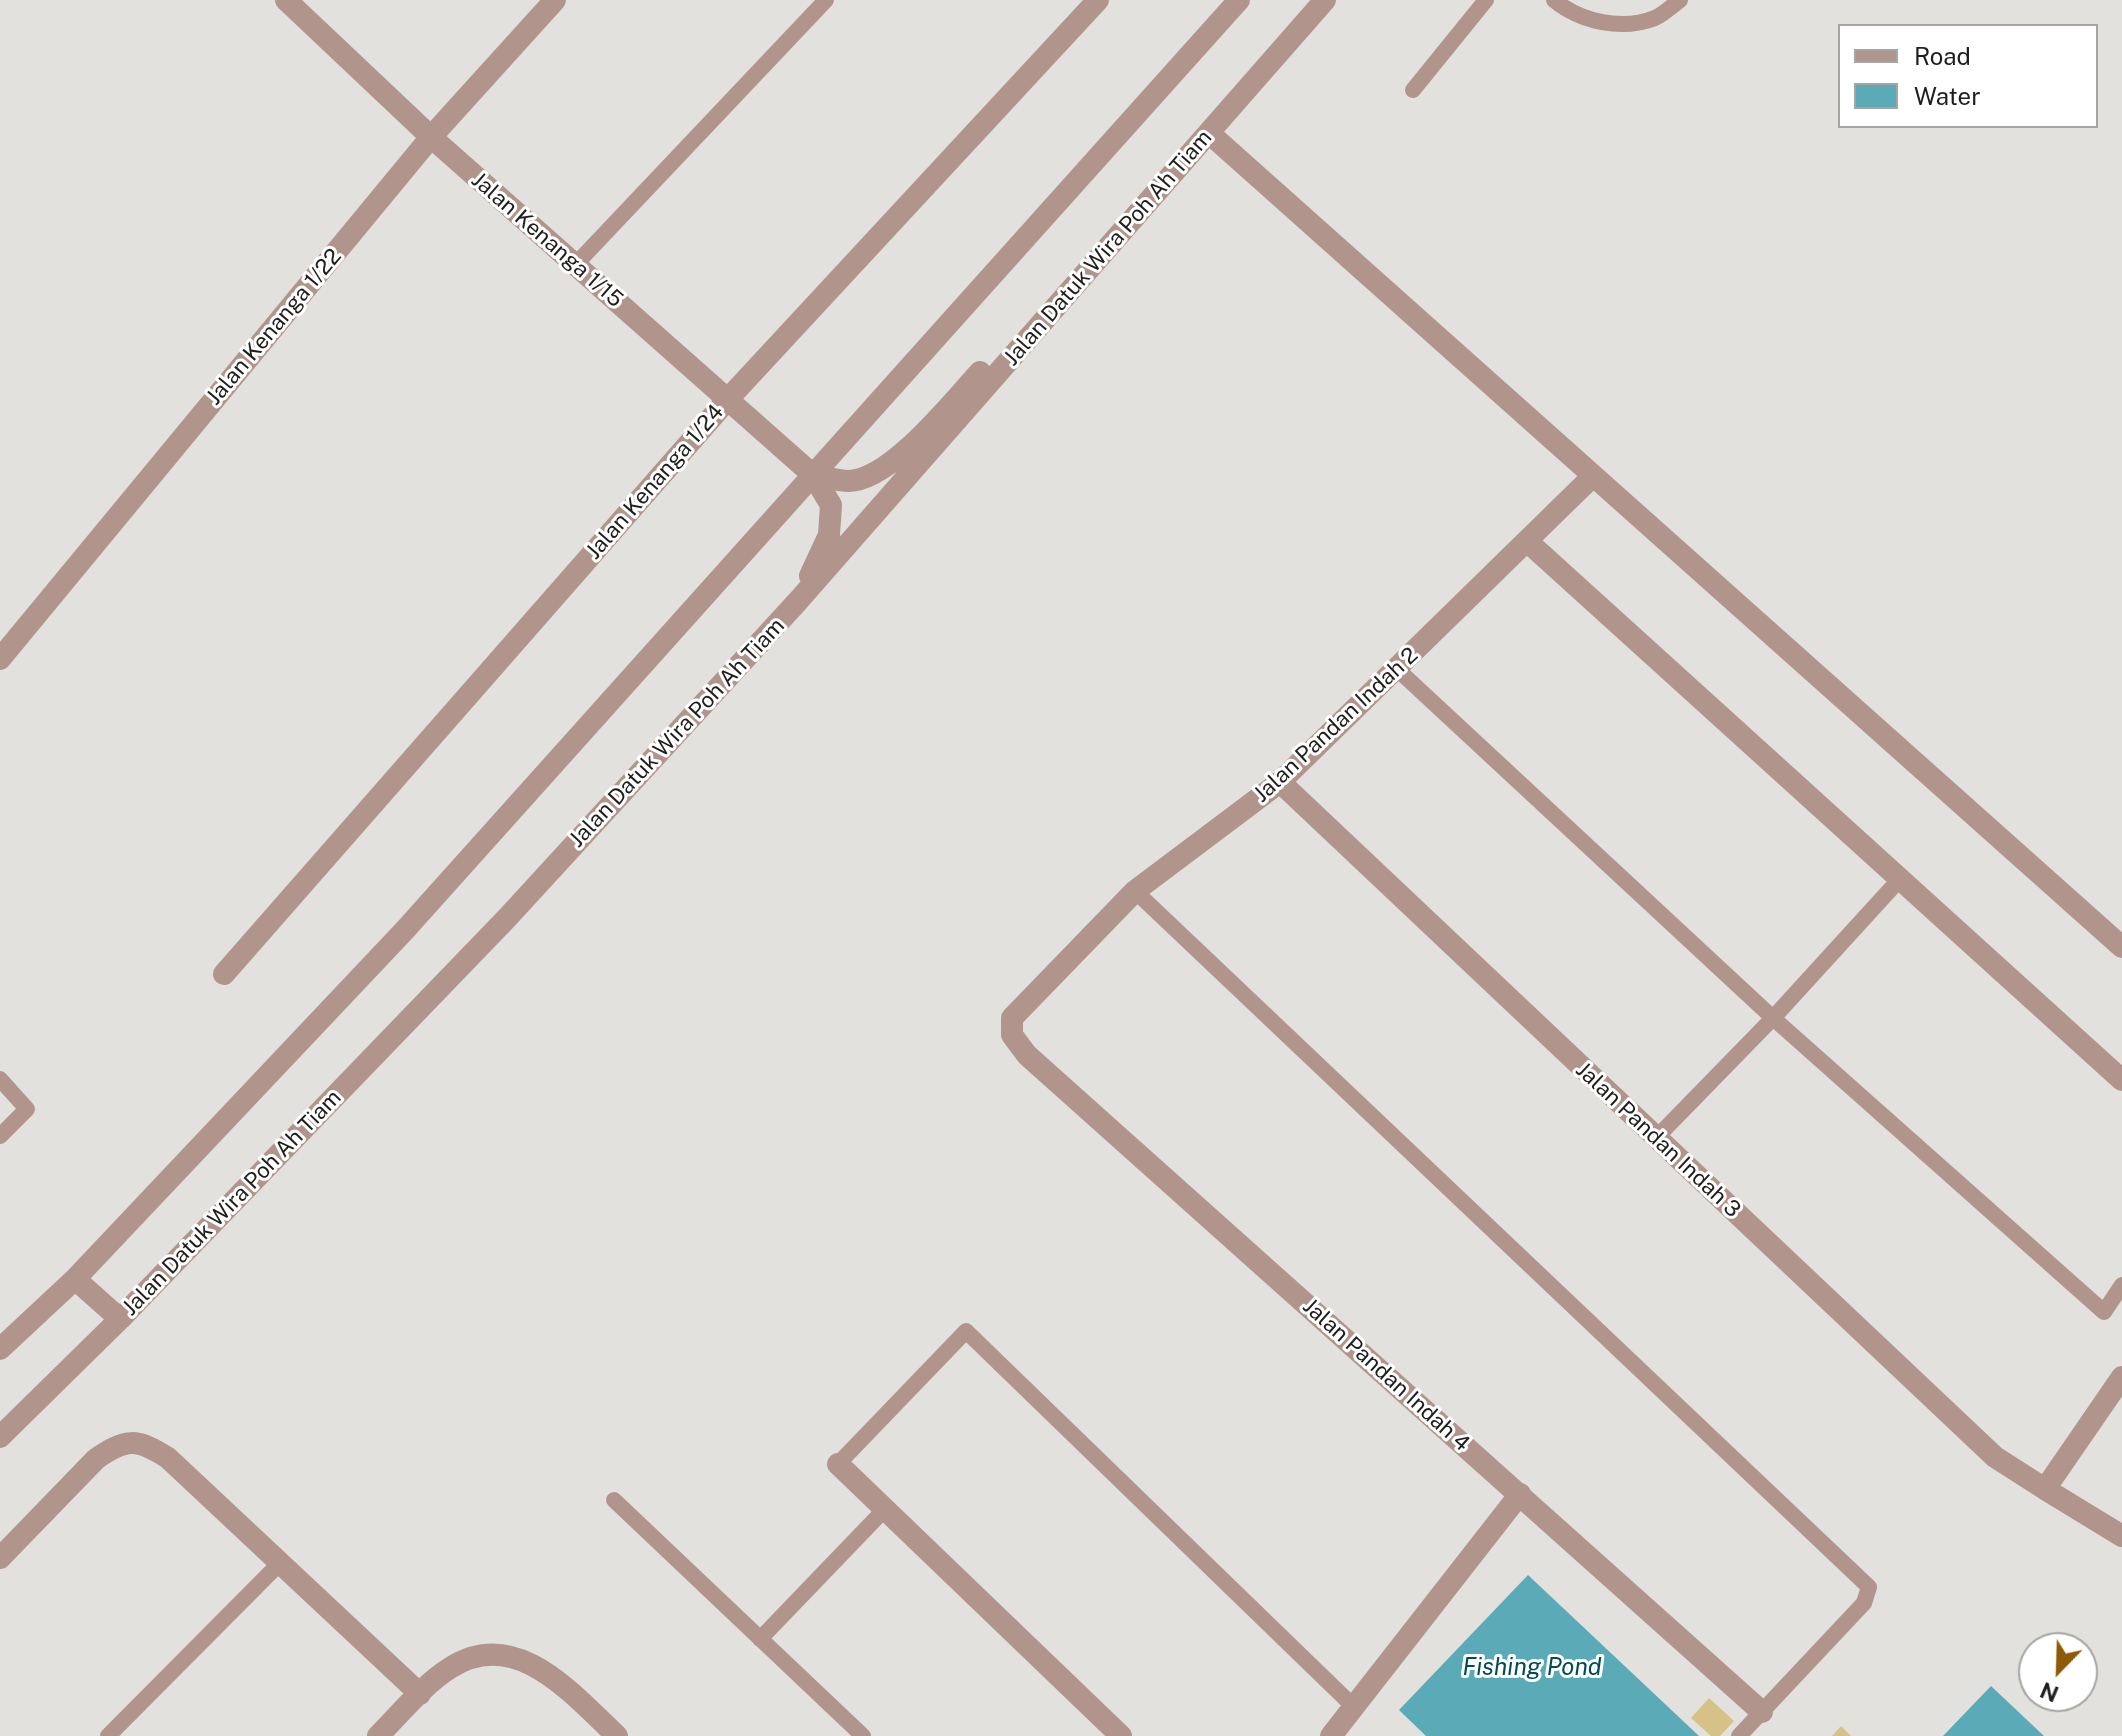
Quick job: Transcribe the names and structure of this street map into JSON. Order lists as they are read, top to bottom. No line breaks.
{"streets":{"street":["Jalan Kenanga 1/15","Jalan Datuk Wira Poh Ah Tiam","Jalan Kenanga 1/22","Jalan Kenanga 1/24","Jalan Pandan Indah 2","Jalan Pandan Indah 3","Jalan Pandan Indah 4"]},"crossings":[["Jalan Kenanga 1/15","Jalan Kenanga 1/22"],["Jalan Kenanga 1/15","Jalan Kenanga 1/24"],["Jalan Pandan Indah 2","Jalan Pandan Indah 3"],["Jalan Pandan Indah 2","Jalan Pandan Indah 4"]],"water":["Fishing Pond"],"legend":["Road","Water"],"north":"bottom left"}
